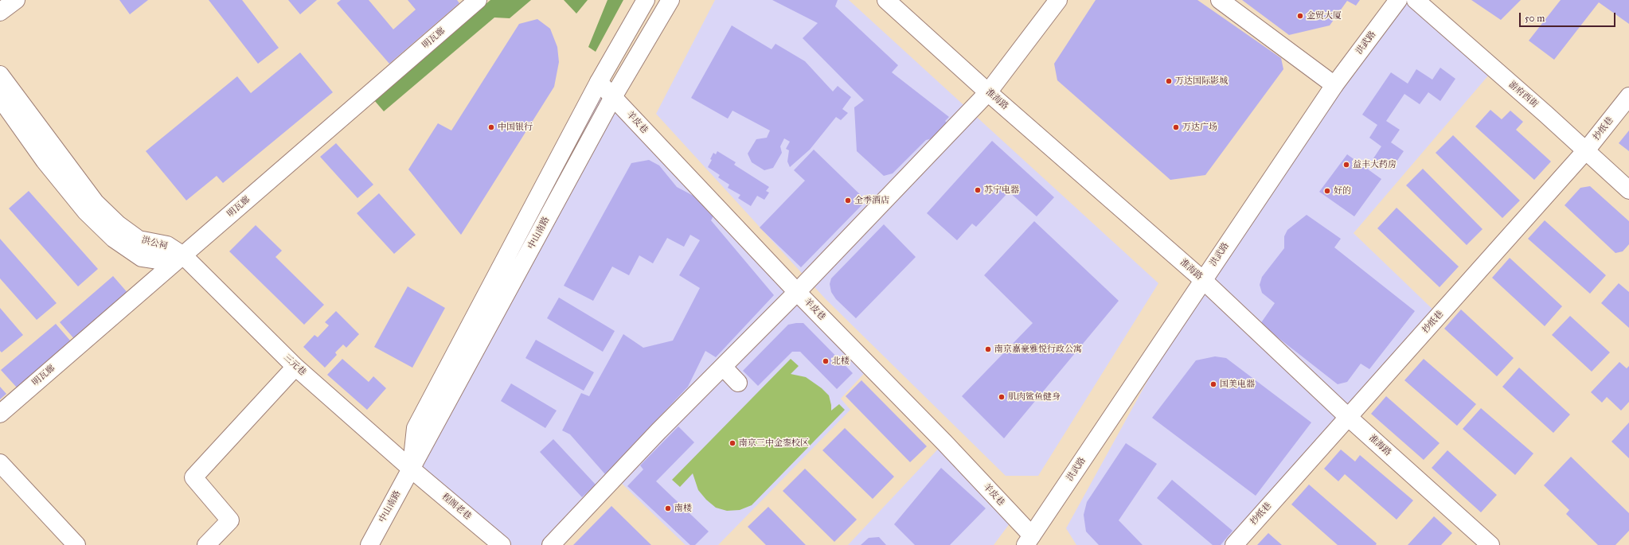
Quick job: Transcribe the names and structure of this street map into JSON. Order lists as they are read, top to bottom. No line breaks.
{"streets":{"street":["明瓦廊","洪武路","游府西街","淮海路","羊皮巷","抄纸巷","中山南路","洪公祠","三元巷","程阁老巷"]},"crossings":[["明瓦廊","洪公祠"],["明瓦廊","三元巷"],["洪武路","淮海路"],["洪武路","羊皮巷"],["游府西街","抄纸巷"],["淮海路","抄纸巷"],["羊皮巷","中山南路"],["中山南路","三元巷"],["中山南路","程阁老巷"],["洪公祠","三元巷"],["三元巷","程阁老巷"]],"places":["金贸大厦","万达国际影城","中国银行","万达广场","益丰大药房","苏宁电器","好的","全季酒店","南京嘉豪雅悦行政公寓","北楼","国美电器","肌肉鲨鱼健身","南京三中金銮校区","南楼"],"scale_bar":"50 m"}
